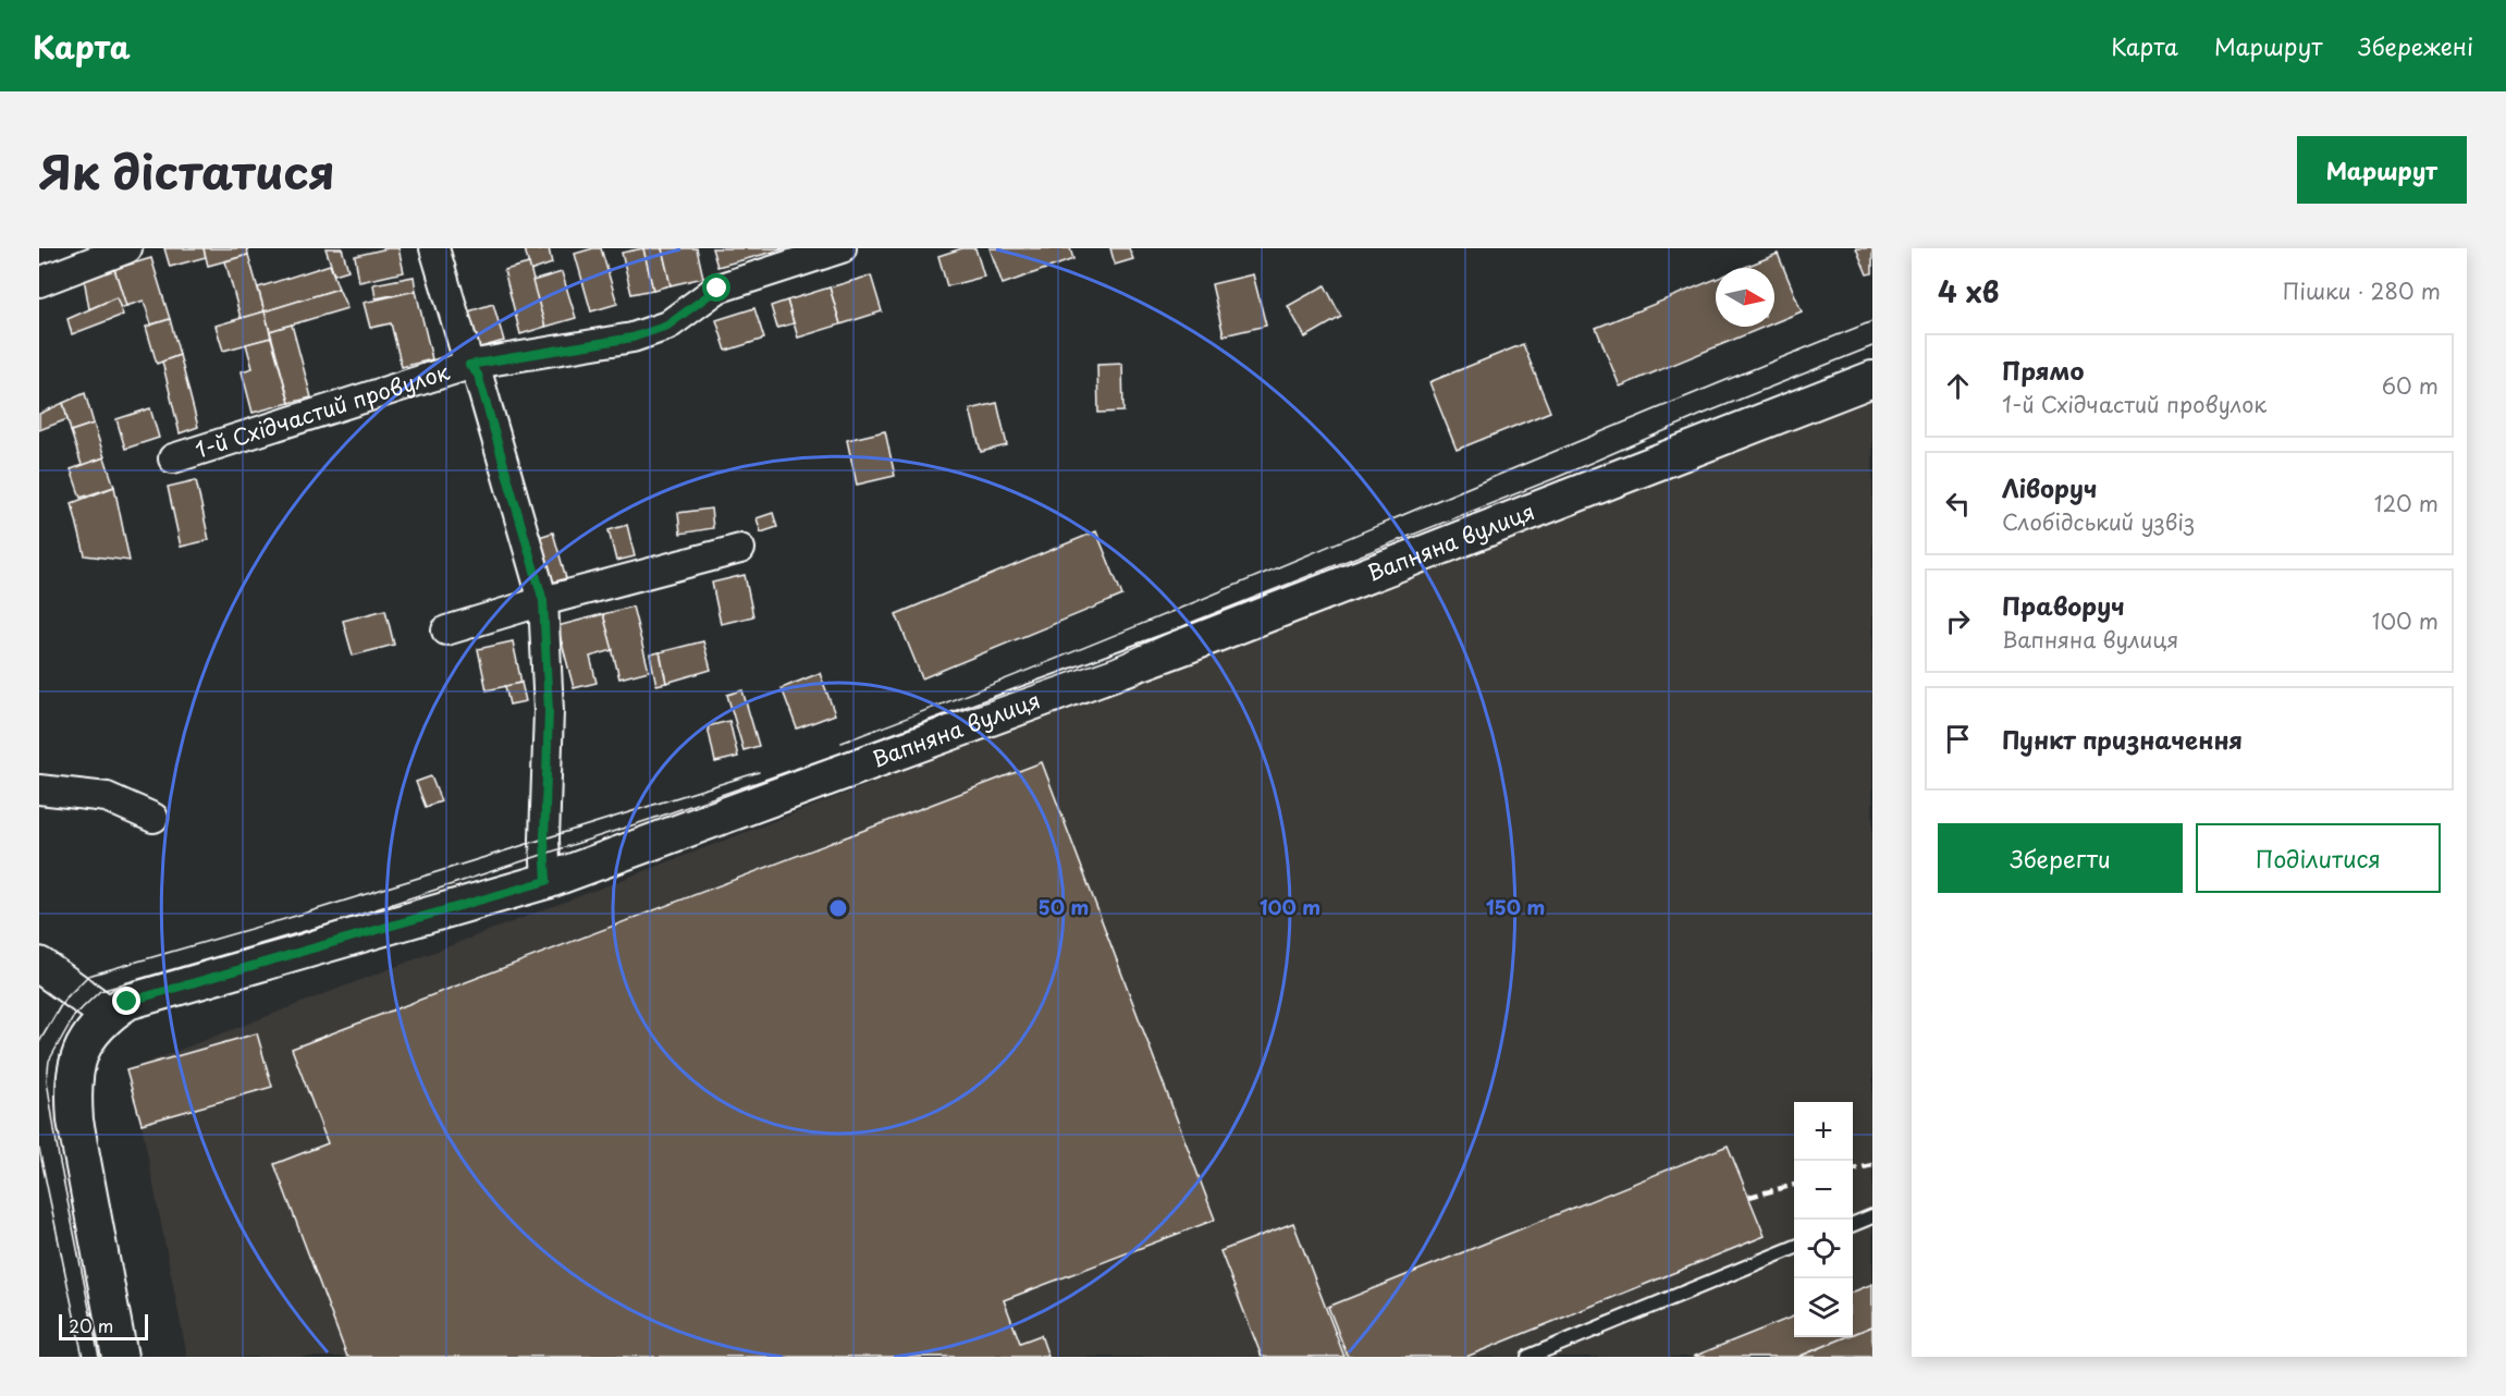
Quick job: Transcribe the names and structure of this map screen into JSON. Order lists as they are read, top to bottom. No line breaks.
{"streets":{"street":["1-й Східчастий провулок","Вапняна вулиця"]},"scale_bar":"20 m","north":"right","page":{"header":"Карта","nav":["Карта","Маршрут","Збережені"],"title":"Як дістатися","buttons":["Маршрут",["Зберегти","Поділитися"]],"heading":["4 хв","Пішки · 280 m"],"list":[["Прямо","1-й Східчастий провулок","60 m"],["Ліворуч","Слобідський узвіз","120 m"],["Праворуч","Вапняна вулиця","100 m"],"Пункт призначення"],"map_buttons":["+","−"],"scale":"20 m"},"rings":["50 m","100 m","150 m"]}
